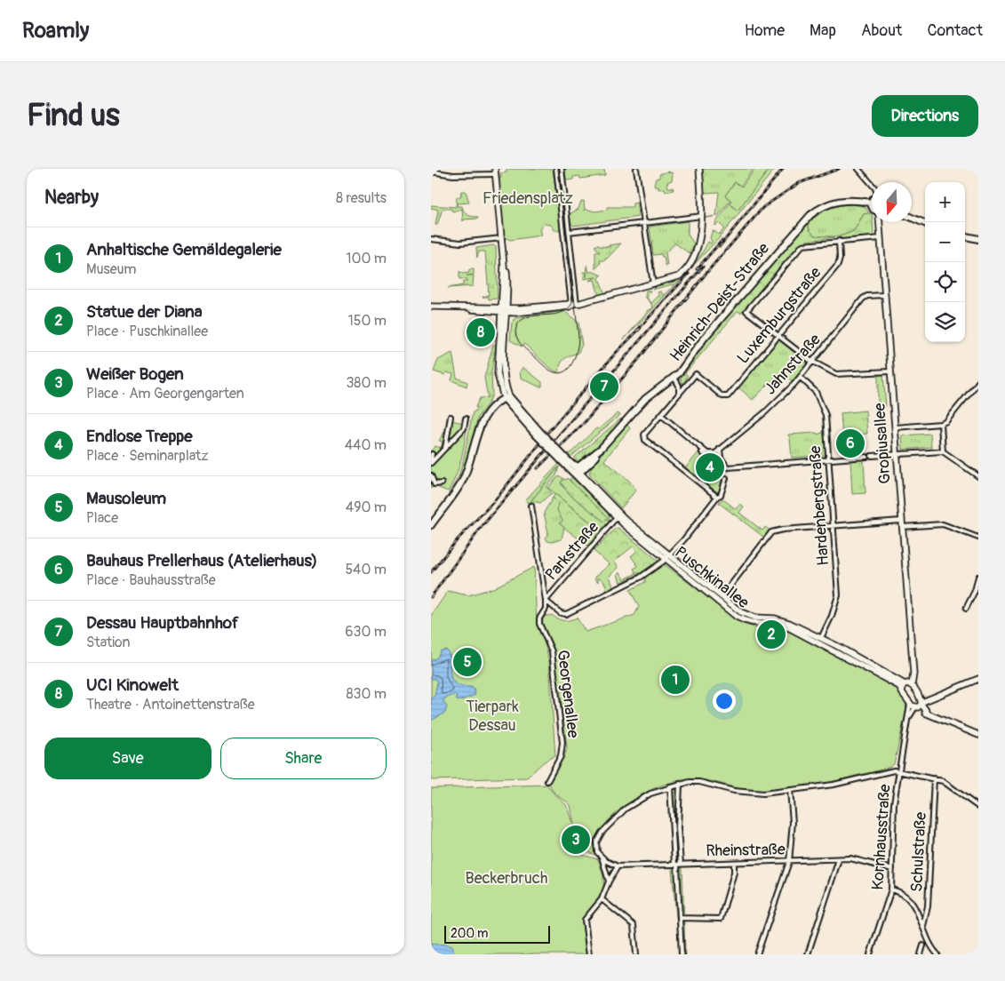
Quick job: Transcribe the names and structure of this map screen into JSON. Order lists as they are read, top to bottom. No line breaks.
{"streets":{"main road":["Heinrich-Deist-Straße","Gropiusallee","Puschkinallee"],"street":["Luxemburgstraße","Jahnstraße","Hardenbergstraße","Parkstraße","Georgenallee","Kornhausstraße","Rheinstraße","Schulstraße"]},"crossings":[["Heinrich-Deist-Straße","Puschkinallee"],["Jahnstraße","Gropiusallee"],["Jahnstraße","Hardenbergstraße"],["Gropiusallee","Puschkinallee"],["Hardenbergstraße","Puschkinallee"],["Parkstraße","Puschkinallee"],["Parkstraße","Georgenallee"],["Kornhausstraße","Rheinstraße"]],"parks":["Friedensplatz","Tierpark Dessau","Beckerbruch"],"scale_bar":"200 m","north":"bottom","page":{"header":"Roamly","nav":["Home","Map","About","Contact"],"buttons":["Directions",["Save","Share"]],"title":"Find us","heading":["Nearby","8 results"],"map_buttons":["+","−"],"list":[{"mark":"1","name":"Anhaltische Gemäldegalerie","note":"Museum","value":"100 m"},{"mark":"2","name":"Statue der Diana","note":"Place · Puschkinallee","value":"150 m"},{"mark":"3","name":"Weißer Bogen","note":"Place · Am Georgengarten","value":"380 m"},{"mark":"4","name":"Endlose Treppe","note":"Place · Seminarplatz","value":"440 m"},{"mark":"5","name":"Mausoleum","note":"Place","value":"490 m"},{"mark":"6","name":"Bauhaus Prellerhaus (Atelierhaus)","note":"Place · Bauhausstraße","value":"540 m"},{"mark":"7","name":"Dessau Hauptbahnhof","note":"Station","value":"630 m"},{"mark":"8","name":"UCI Kinowelt","note":"Theatre · Antoinettenstraße","value":"830 m"}],"pins":["8","7","6","4","2","5","1","3"],"scale":"200 m"}}
